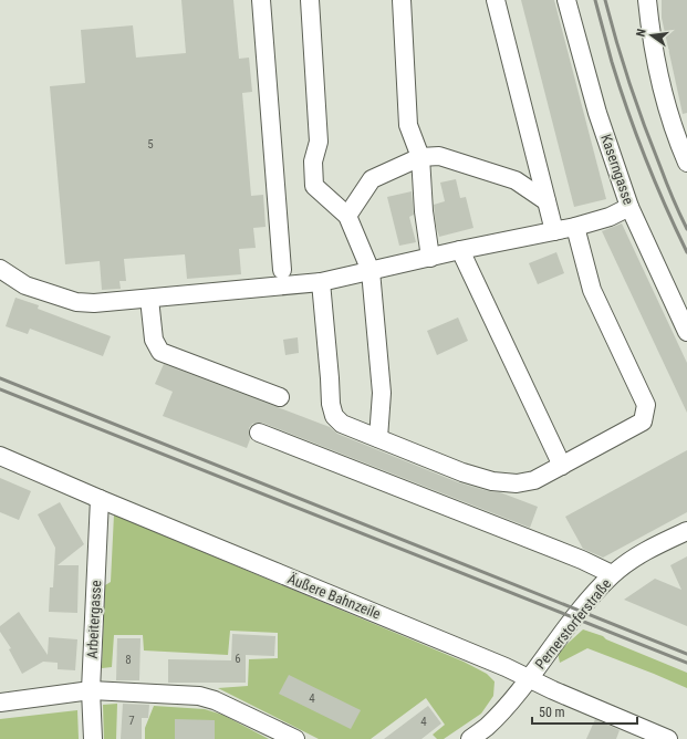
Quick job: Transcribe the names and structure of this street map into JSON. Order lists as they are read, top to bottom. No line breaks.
{"streets":{"street":["Kaserngasse","Äußere Bahnzeile","Arbeitergasse","Pernerstorferstraße"]},"crossings":[["Äußere Bahnzeile","Arbeitergasse"],["Äußere Bahnzeile","Pernerstorferstraße"]],"house_numbers":["5","6","8","4","7","4"],"scale_bar":"50 m","north":"left"}
